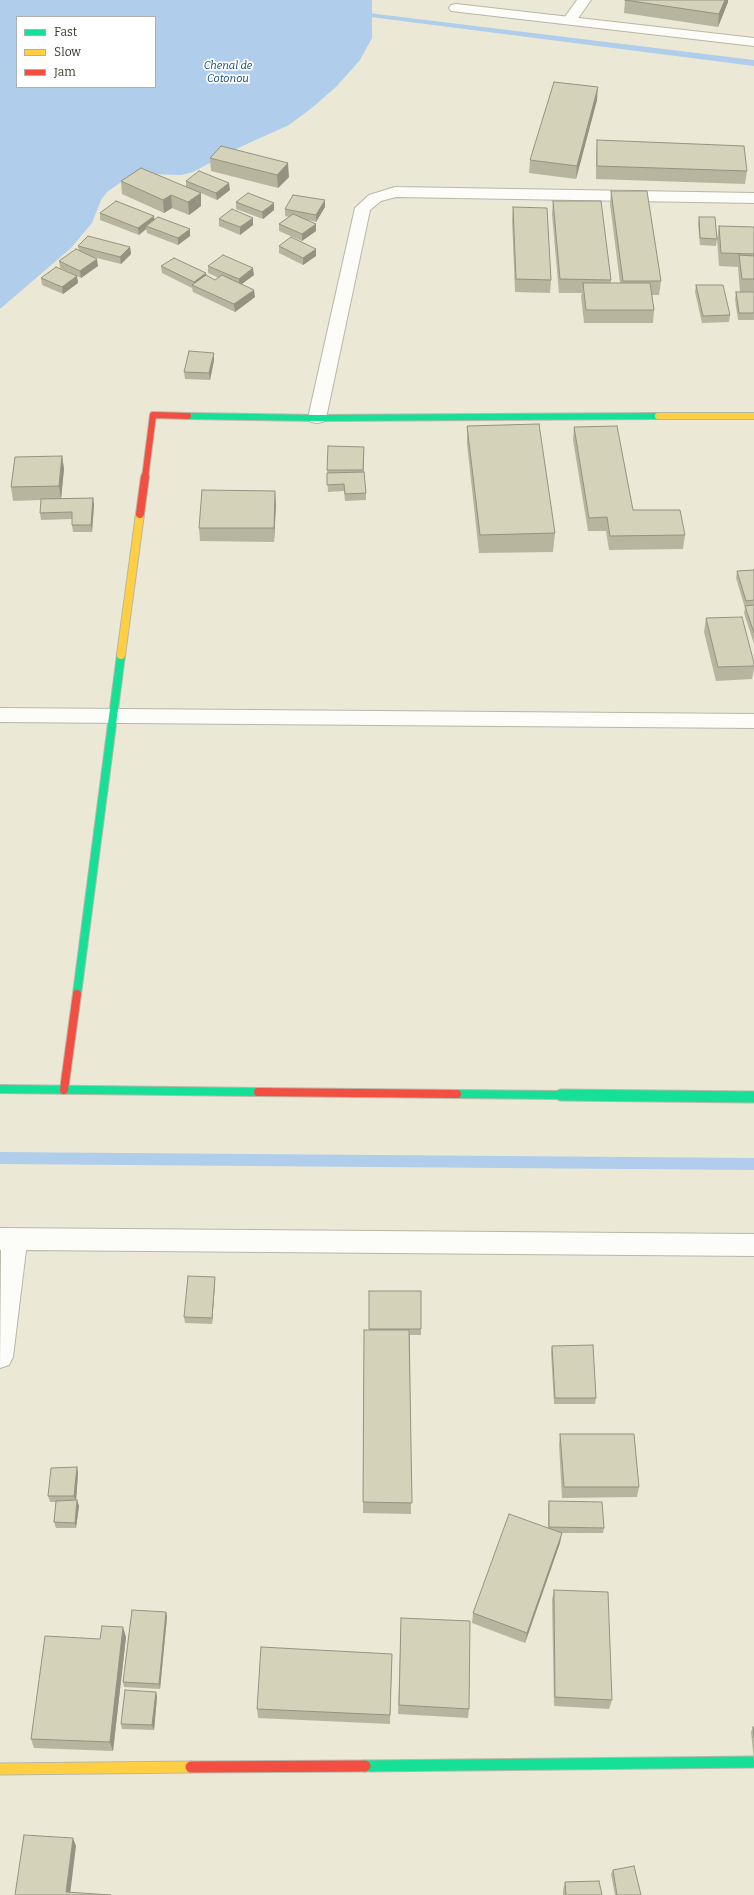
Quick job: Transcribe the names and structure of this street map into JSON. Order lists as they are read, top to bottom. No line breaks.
{"water":["Chenal de Cotonou"],"legend":["Fast","Slow","Jam"]}
